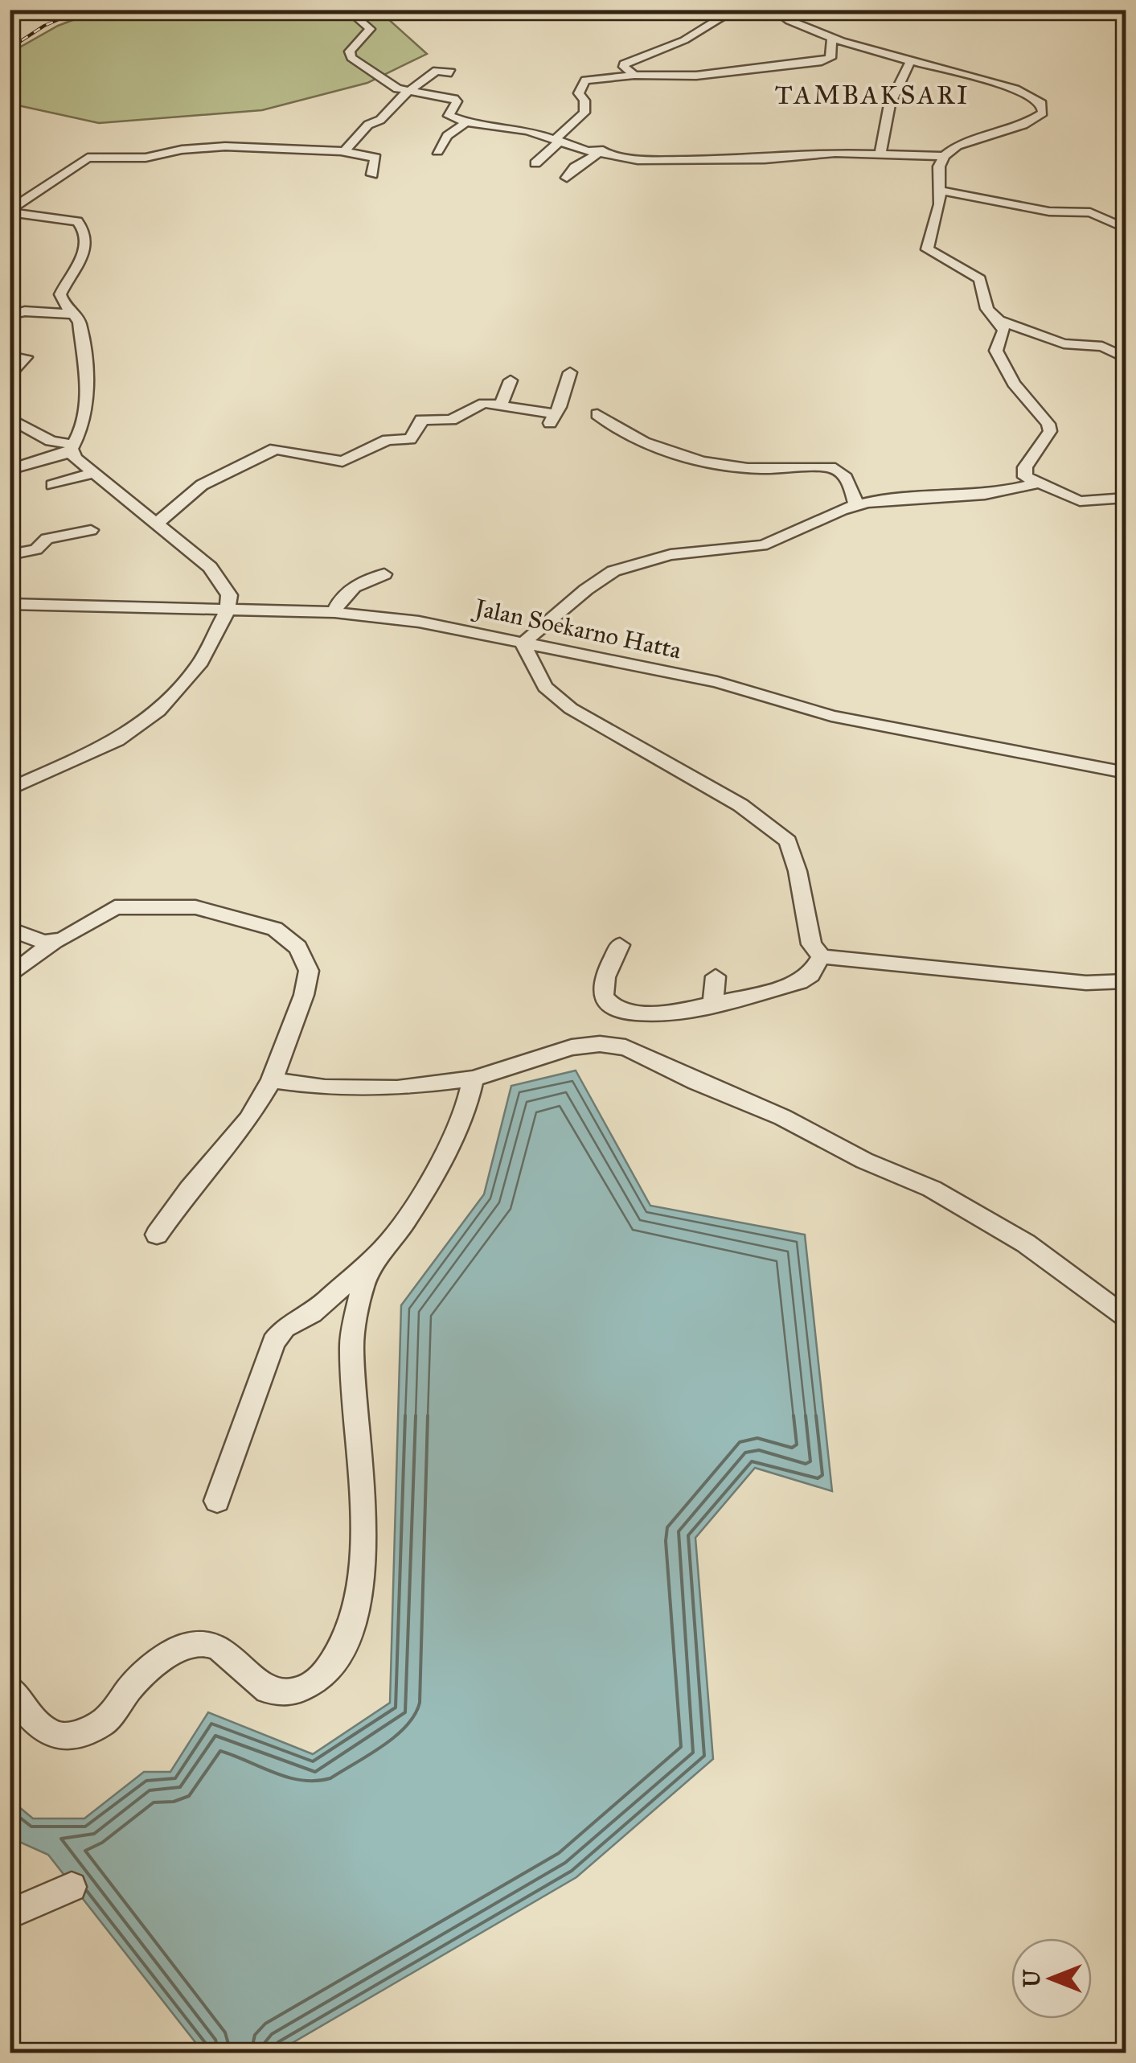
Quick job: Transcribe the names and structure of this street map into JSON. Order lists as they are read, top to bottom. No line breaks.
{"streets":{"street":["Jalan Soekarno Hatta"]},"districts":["TAMBAKSARI"],"north":"left"}
